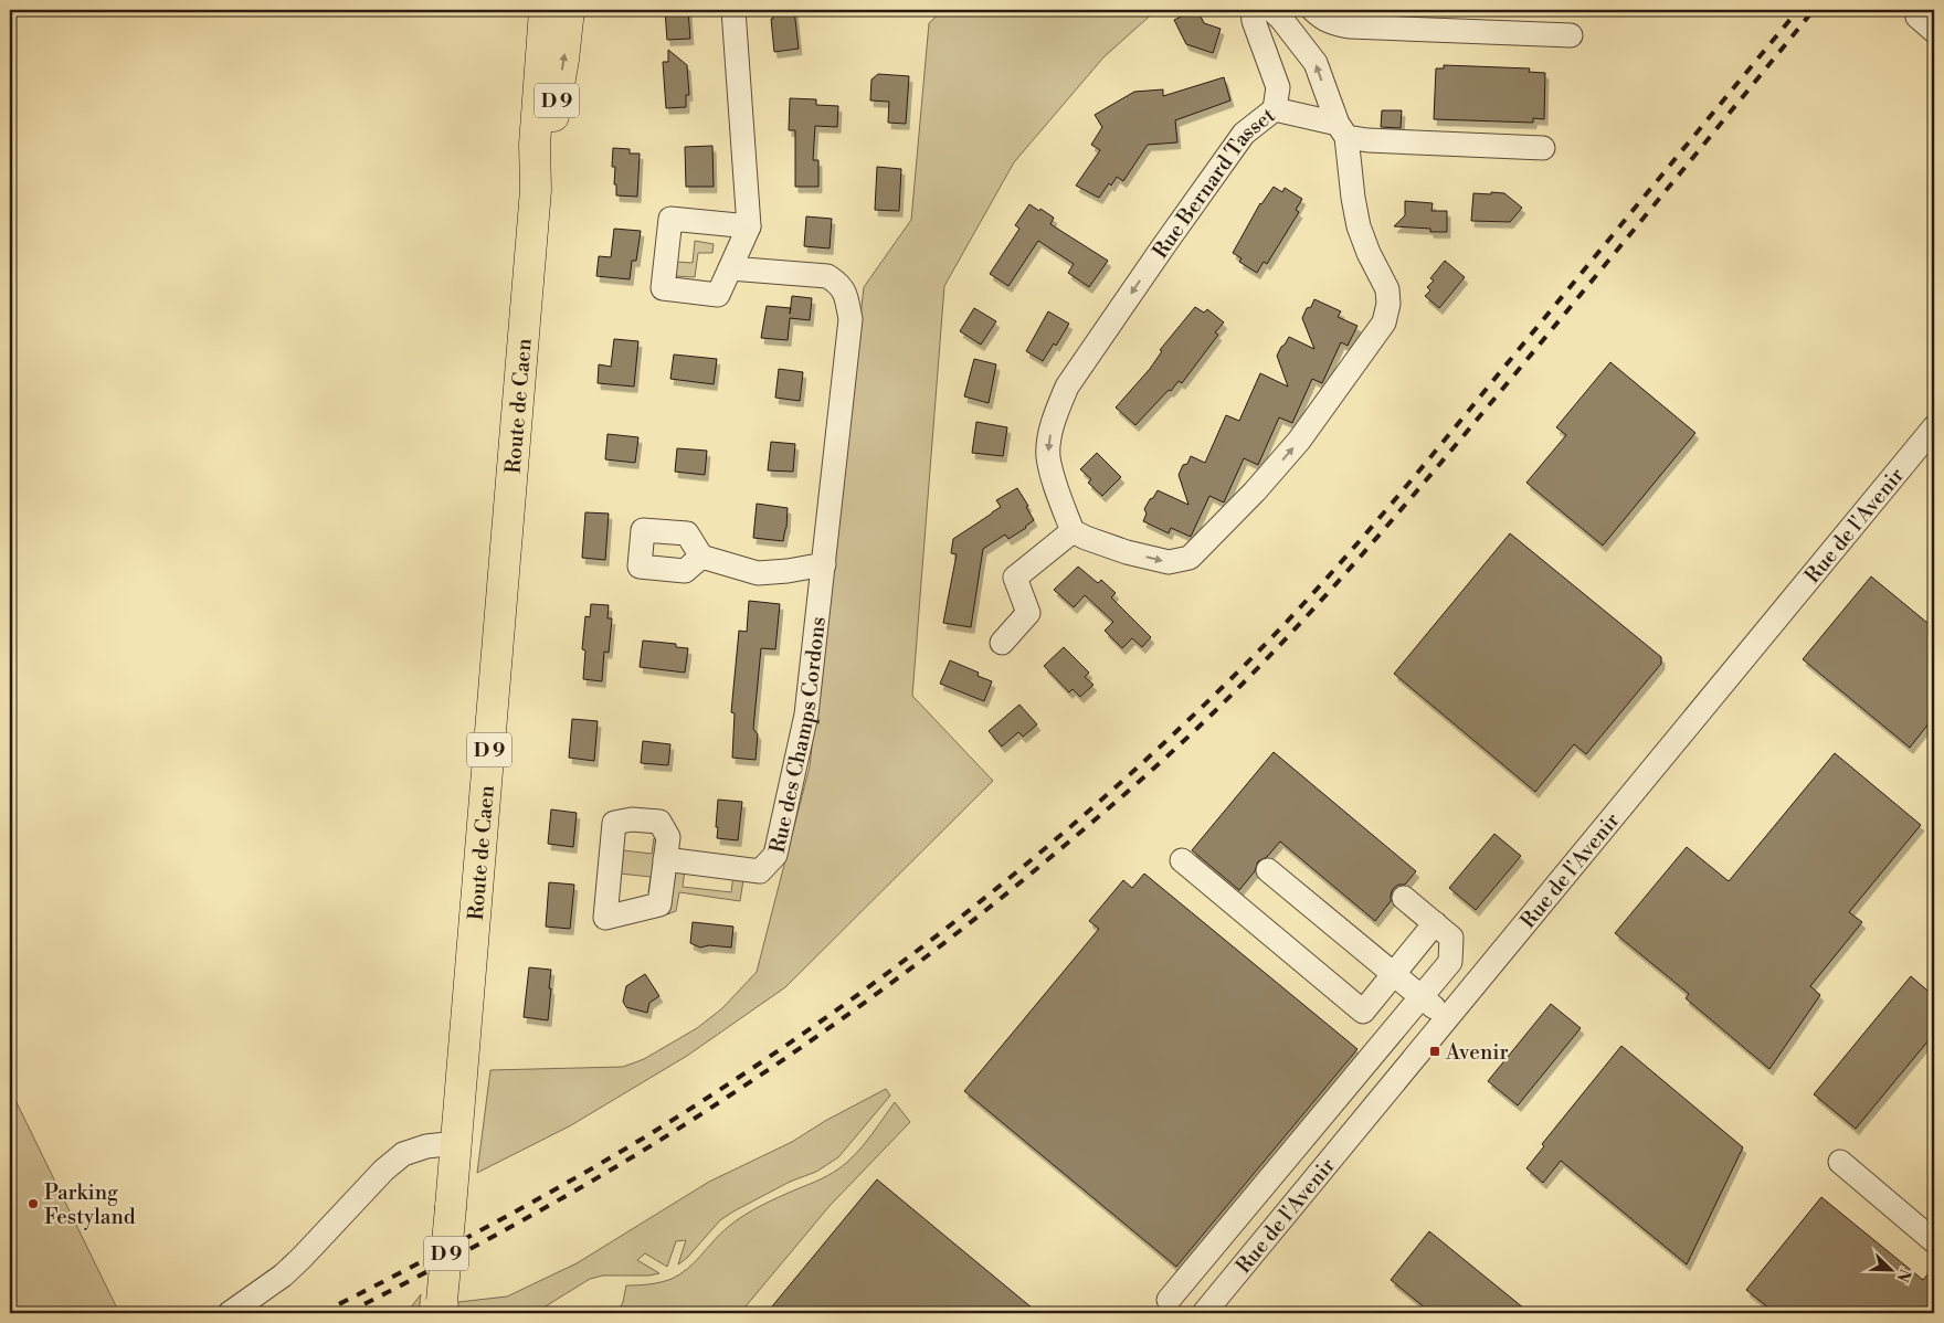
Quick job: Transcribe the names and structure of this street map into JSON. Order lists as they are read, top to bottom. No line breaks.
{"streets":{"main road":["D 9","Route de Caen"],"street":["Rue Bernard Tasset","Rue de l'Avenir","Rue des Champs Cordons"]},"crossings":[["D 9","Route de Caen"]],"one_way":["Rue Bernard Tasset"],"places":{"transit":["Avenir"],"other":["Parking Festyland"]},"north":"bottom right"}
